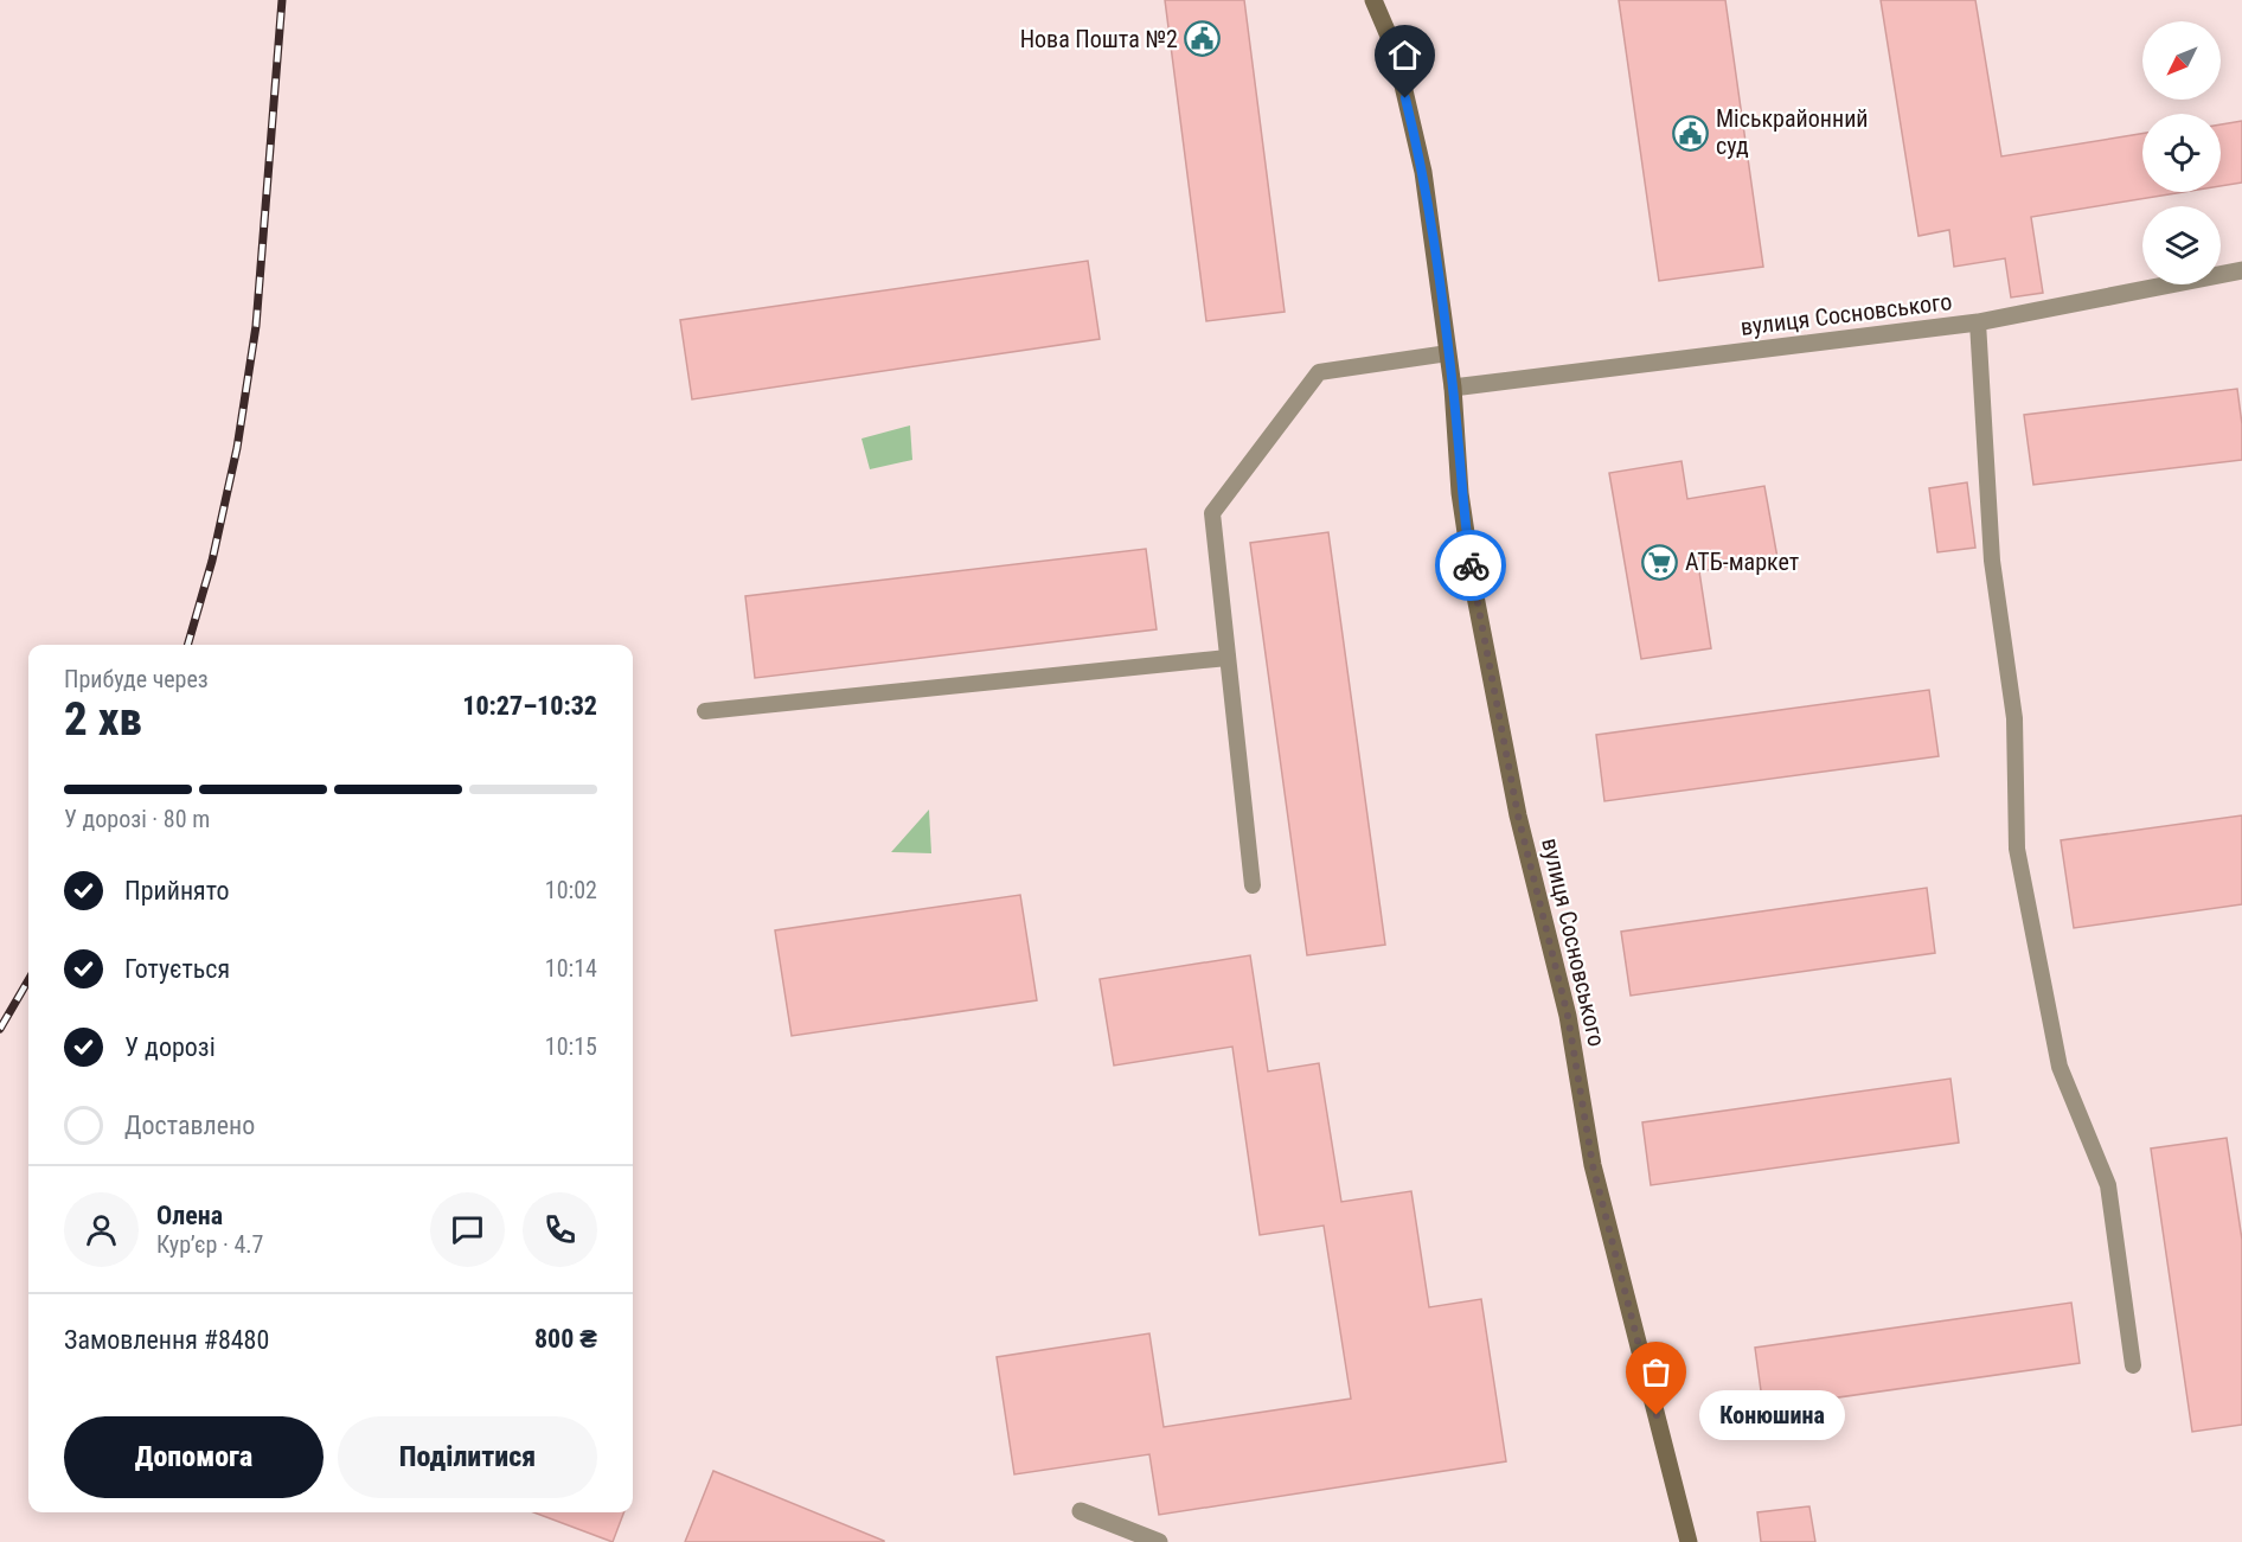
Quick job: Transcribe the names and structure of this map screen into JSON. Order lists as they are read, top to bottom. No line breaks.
{"streets":{"street":["вулиця Сосновського"]},"places":{"public building":["Нова Пошта №2","Міськрайонний суд"],"supermarket":["АТБ-маркет"],"other":["Конюшина"]},"north":"bottom left","page":{"heading":["2 хв","Прибуде через","10:27–10:32"],"panel":["Олена","Кур’єр · 4.7","Замовлення #8480","800 ₴"],"bar":"У дорозі · 80 m","list":[["Прийнято","10:02"],["Готується","10:14"],["У дорозі","10:15"],"Доставлено"],"bubble":"Конюшина","buttons":["Допомога","Поділитися"]}}
